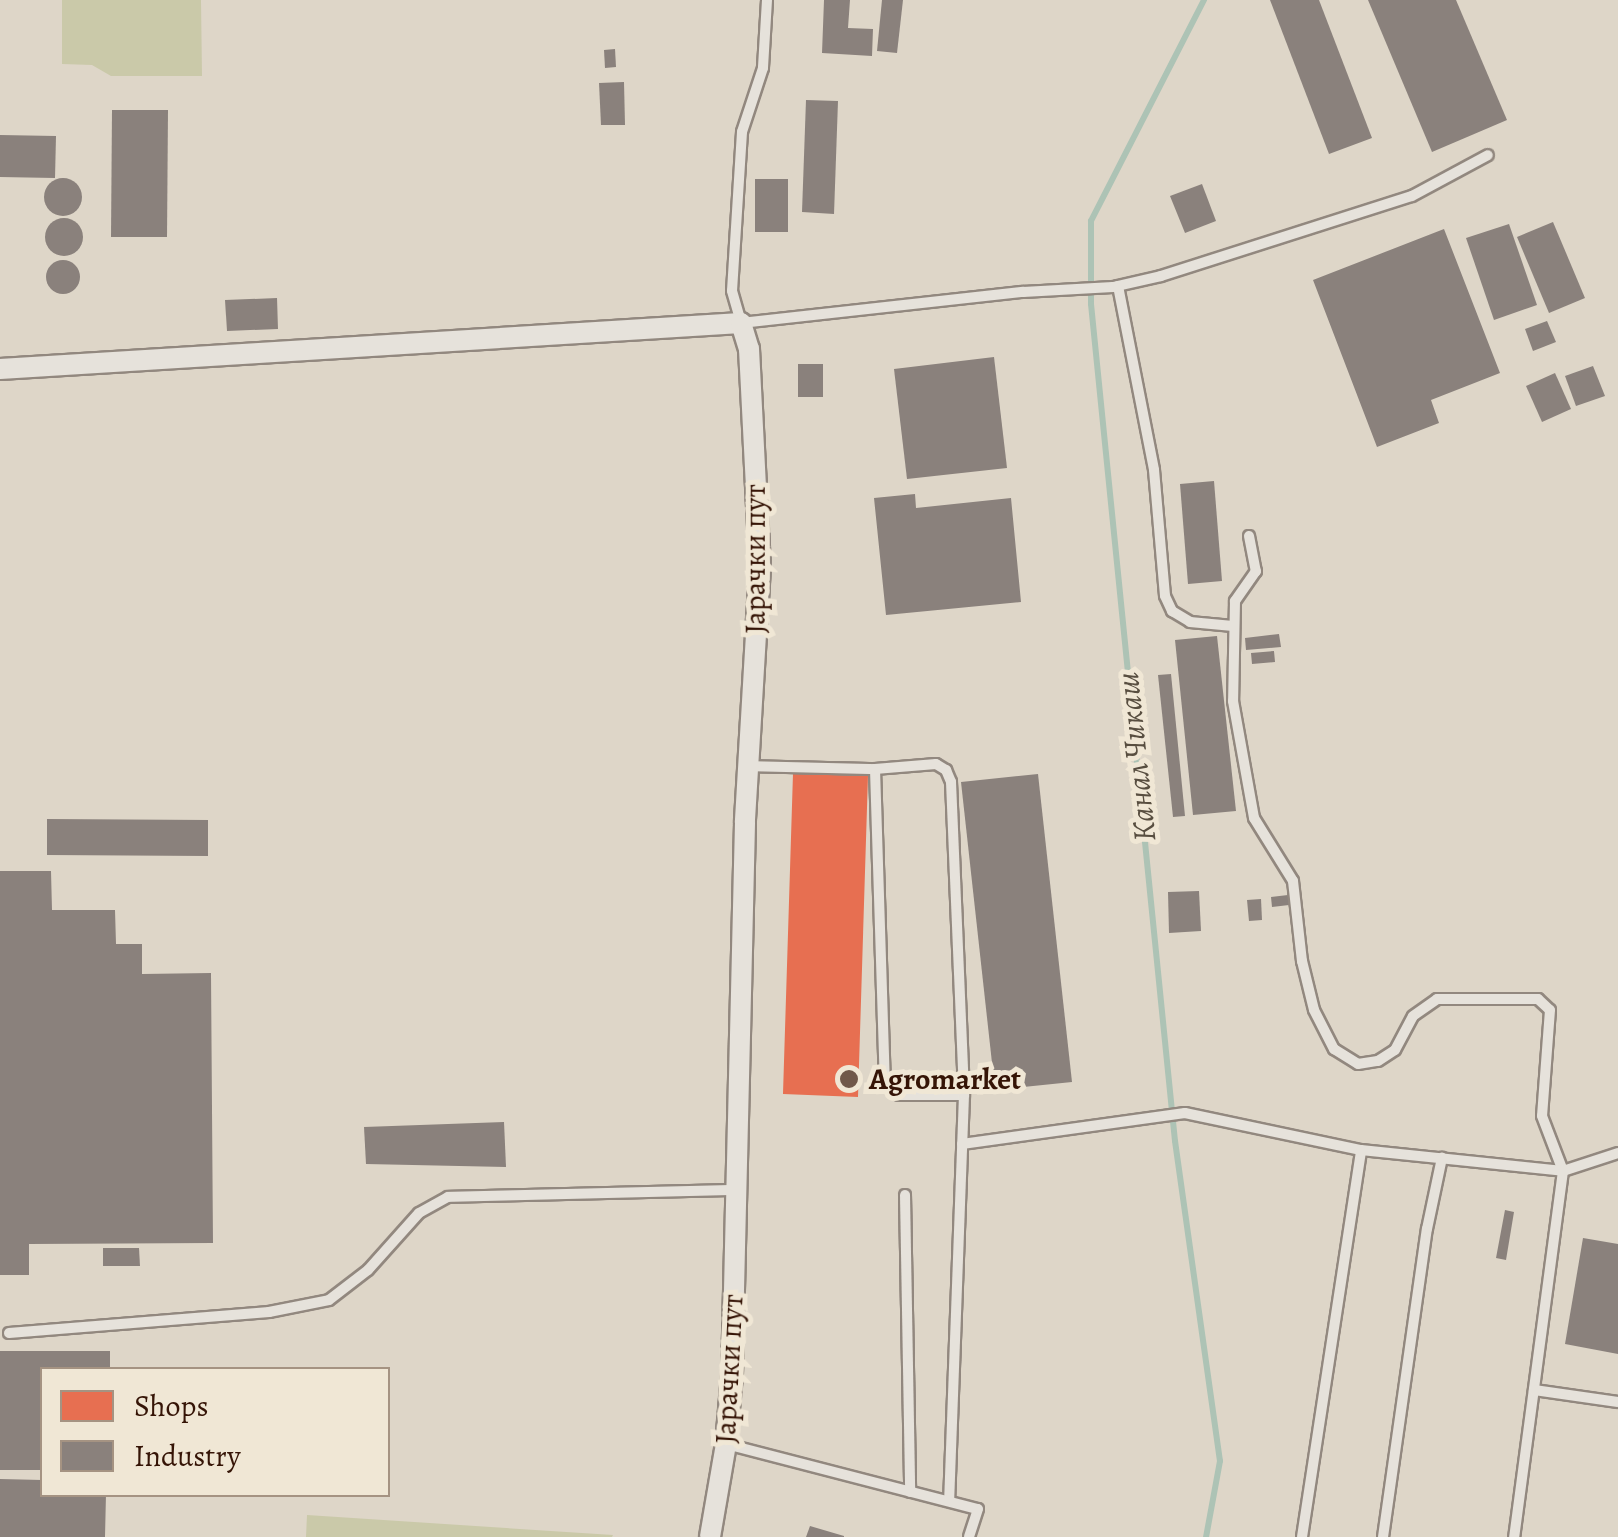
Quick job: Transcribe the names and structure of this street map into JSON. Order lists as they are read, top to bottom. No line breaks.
{"streets":{"street":["Јарачки пут"]},"water":["Канал Чикаш"],"places":["Agromarket"],"legend":["Shops","Industry"]}
